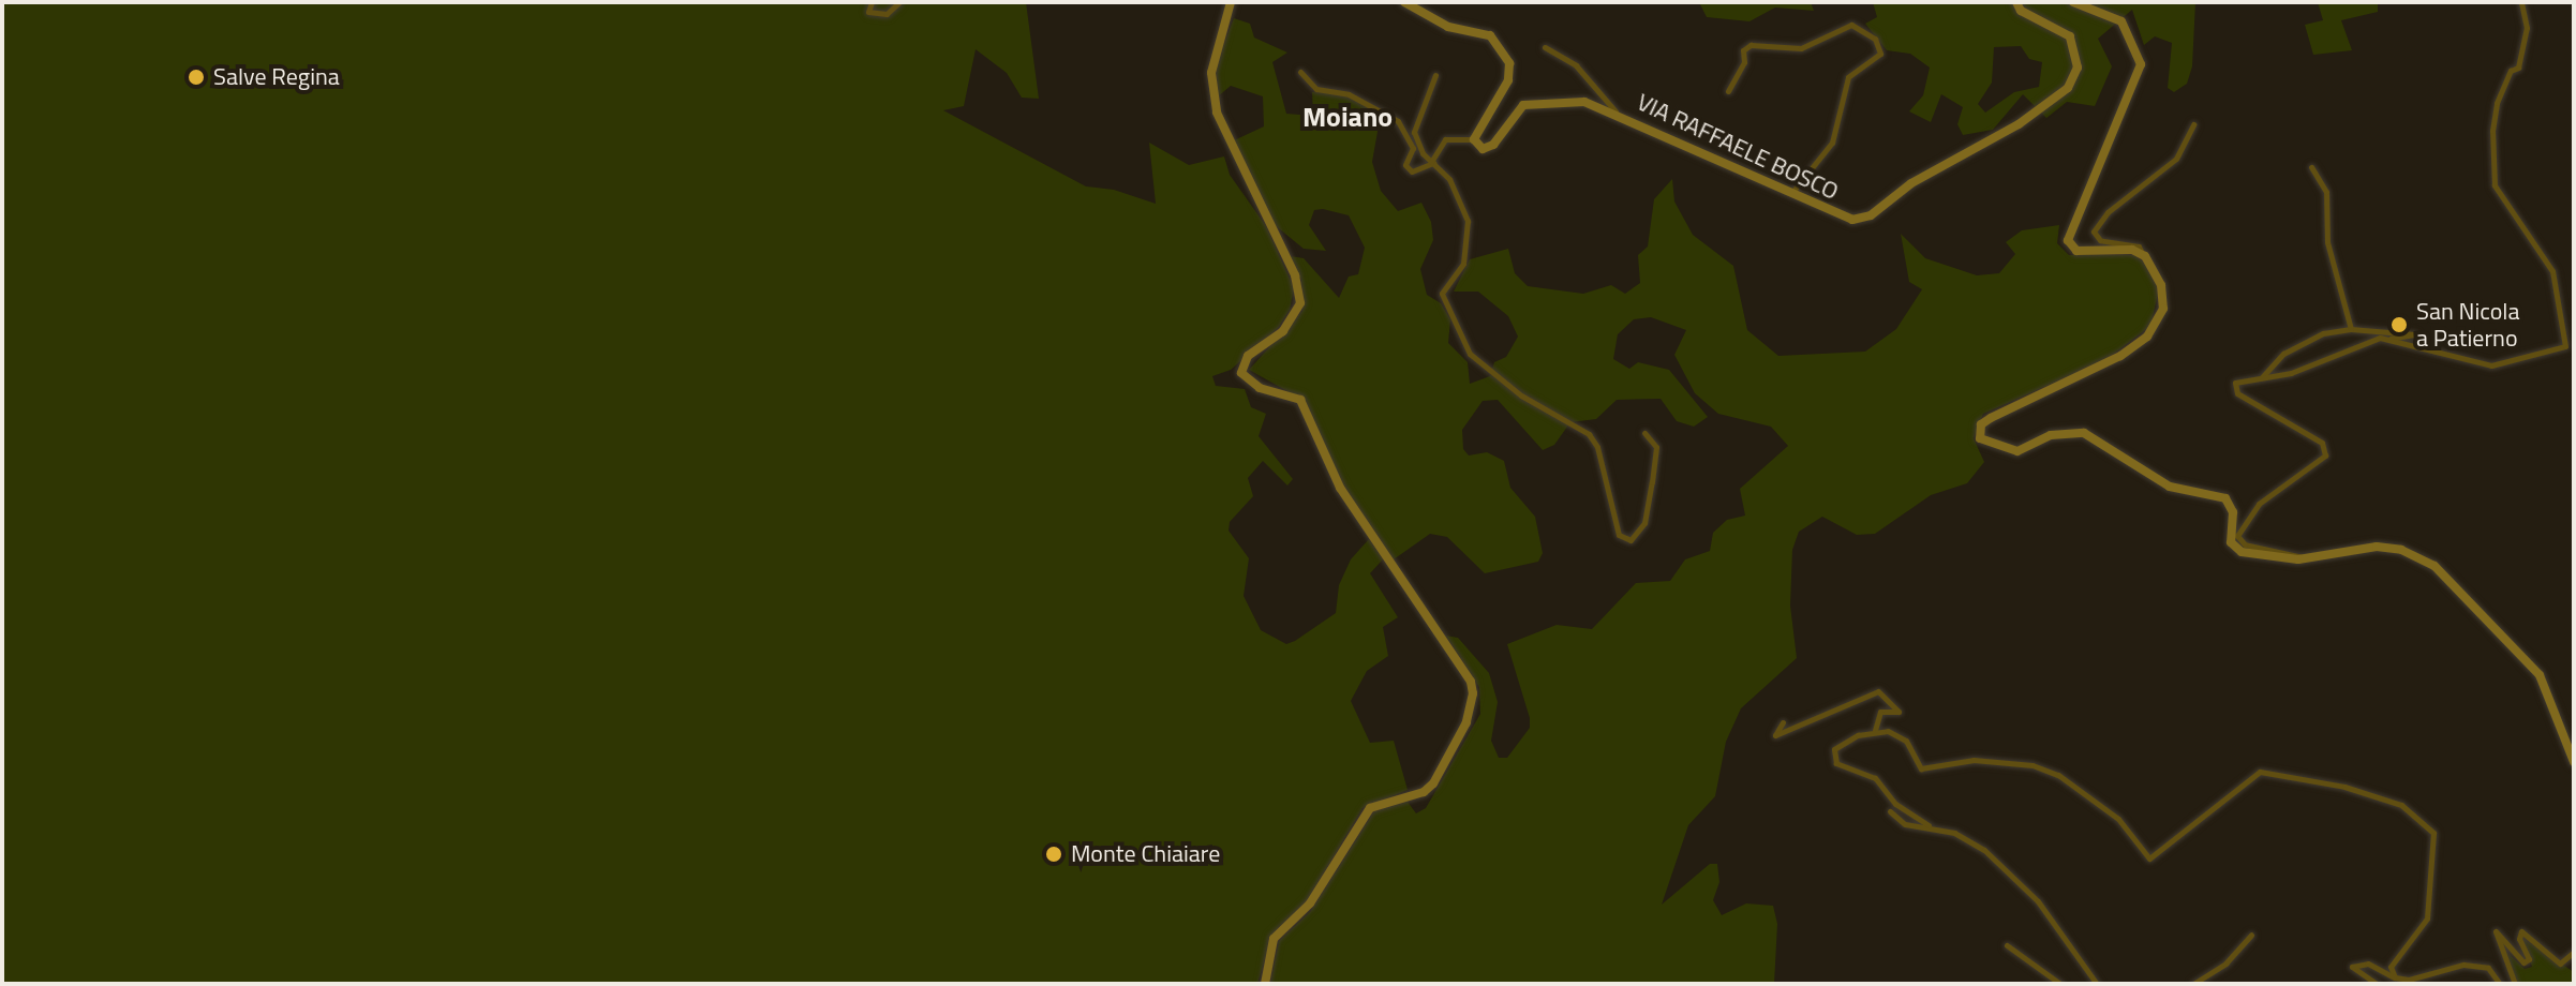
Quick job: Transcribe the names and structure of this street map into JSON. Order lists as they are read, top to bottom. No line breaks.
{"streets":{"street":["VIA RAFFAELE BOSCO"]},"districts":["Moiano"],"places":["Salve Regina","San Nicola a Patierno","Monte Chiaiare"]}
